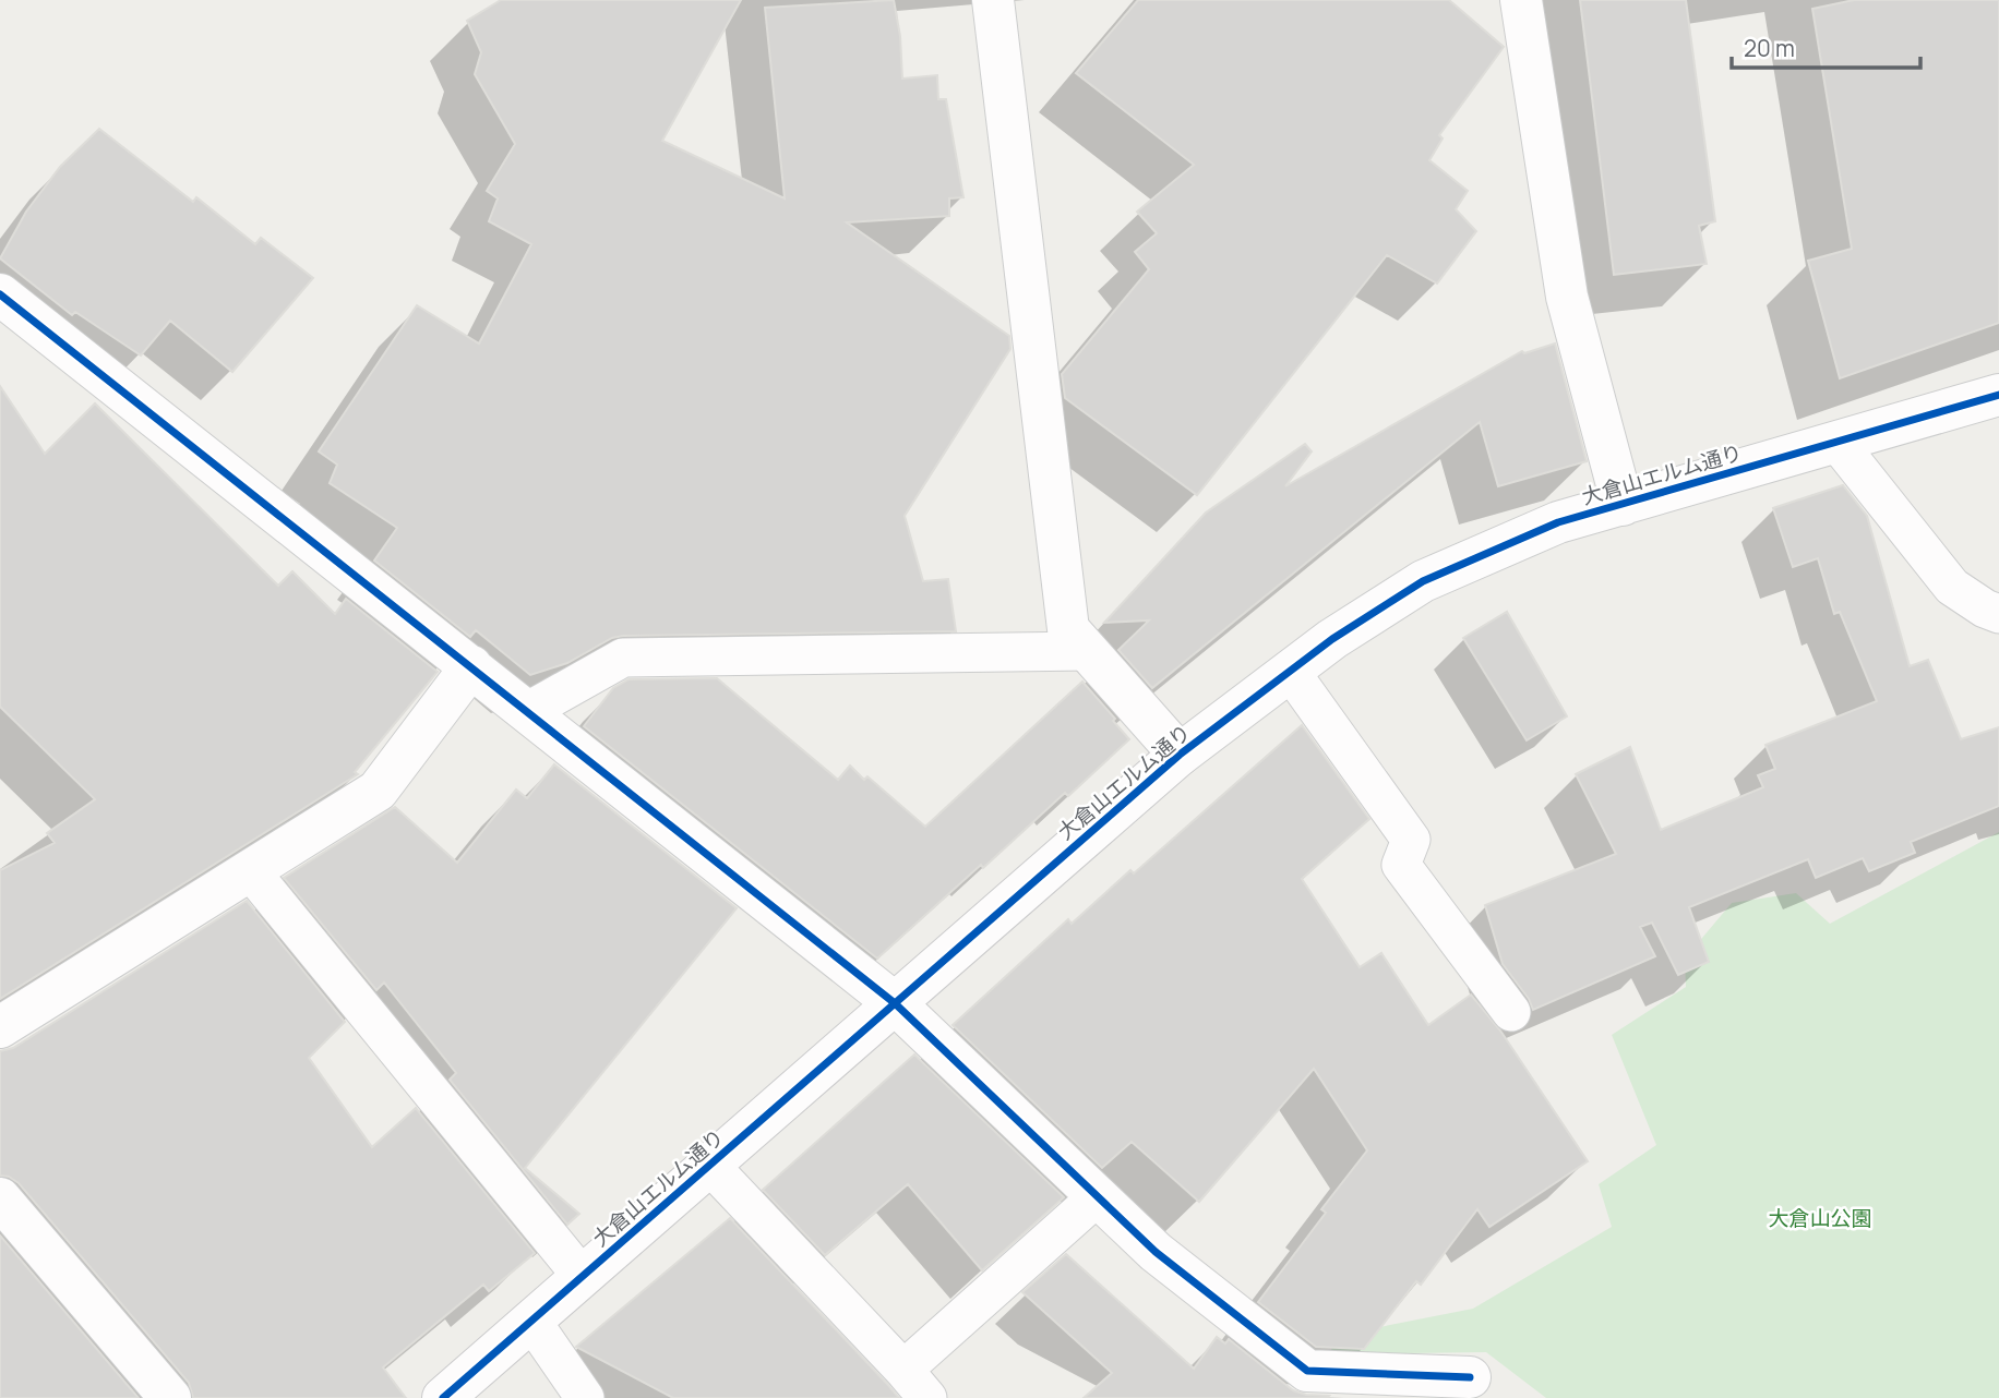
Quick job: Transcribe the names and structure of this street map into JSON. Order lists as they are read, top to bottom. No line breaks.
{"streets":{"street":["大倉山エルム通り"]},"parks":["大倉山公園"],"scale_bar":"20 m"}
